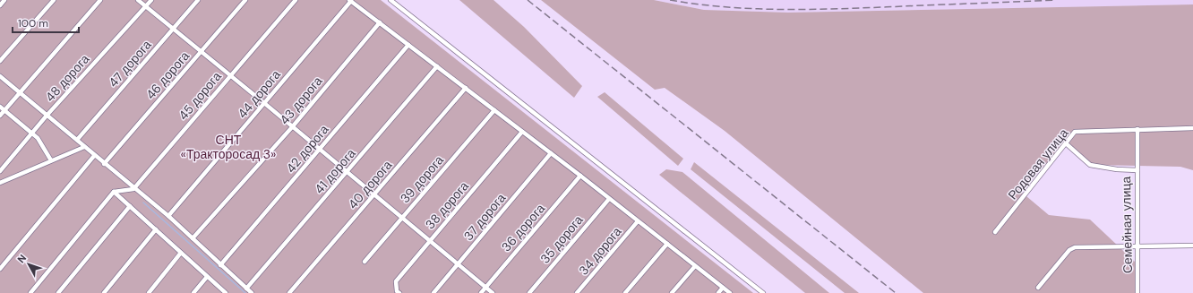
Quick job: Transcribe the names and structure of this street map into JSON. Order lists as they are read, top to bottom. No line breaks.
{"streets":{"street":["47 дорога","46 дорога","48 дорога","44 дорога","45 дорога","43 дорога","42 дорога","Родовая улица","41 дорога","39 дорога","40 дорога","38 дорога","37 дорога","Семейная улица","36 дорога","35 дорога","34 дорога"]},"crossings":[["Родовая улица","Семейная улица"]],"parks":["СНТ «Тракторосад 3»"],"scale_bar":"100 m","north":"top left"}
